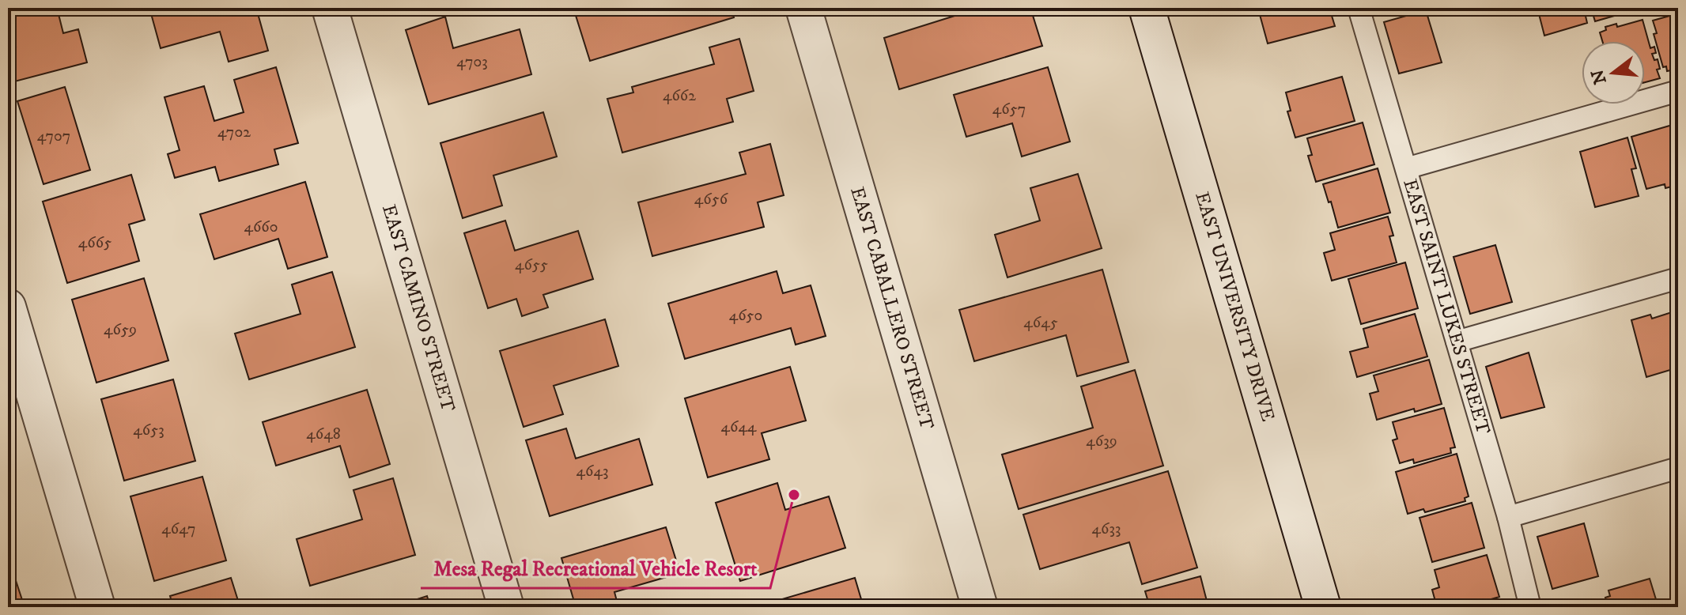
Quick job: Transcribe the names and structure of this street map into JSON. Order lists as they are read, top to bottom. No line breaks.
{"streets":{"street":["EAST CAMINO STREET","EAST CABALLERO STREET","EAST UNIVERSITY DRIVE"],"lane":["EAST SAINT LUKES STREET"]},"places":["Mesa Regal Recreational Vehicle Resort"],"house_numbers":["4703","4662","4657","4702","4707","4656","4660","4665","4655","4650","4645","4659","4644","4653","4648","4639","4643","4647","4633"],"north":"left"}
